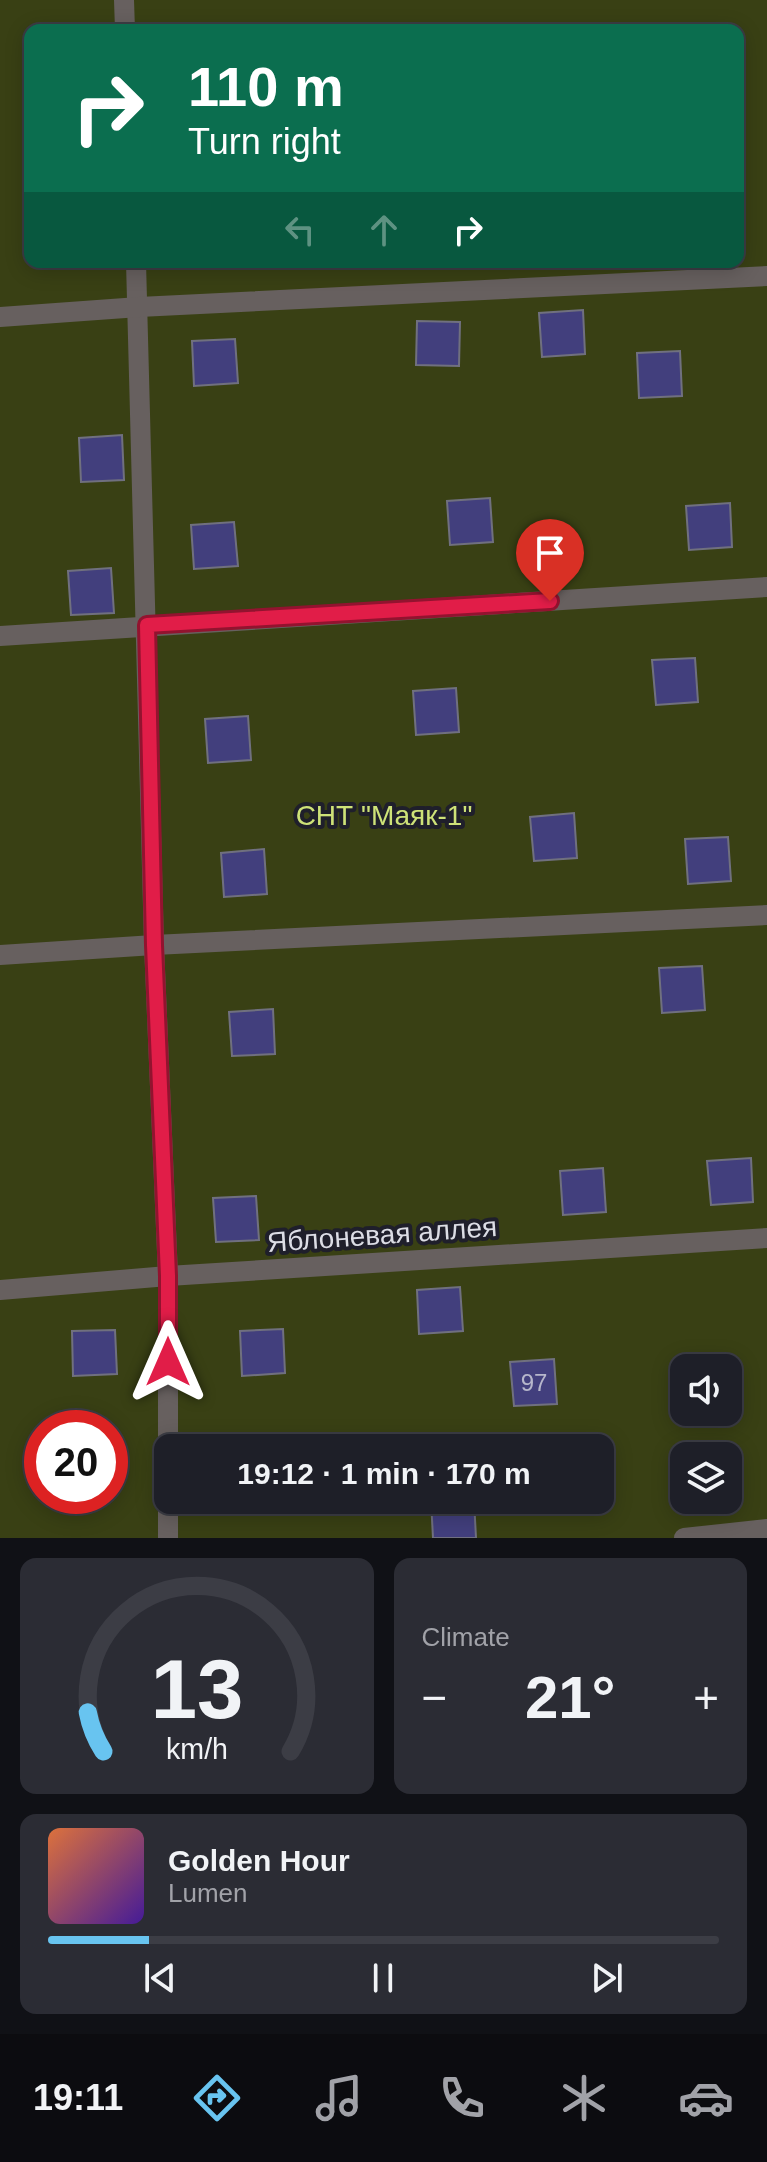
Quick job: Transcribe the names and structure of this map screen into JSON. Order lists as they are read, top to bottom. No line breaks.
{"streets":{"lane":["Яблоневая аллея"]},"parks":["СНТ \"Маяк-1\""],"house_numbers":["97"],"page":{"turn":["110 m","Turn right"],"limit":"20","trip":"19:12 · 1 min · 170 m","tile":"Climate","heat":["−","21°","+"],"song":["Golden Hour","Lumen"],"tabs":"19:11","gauge":["13","km/h"]}}
